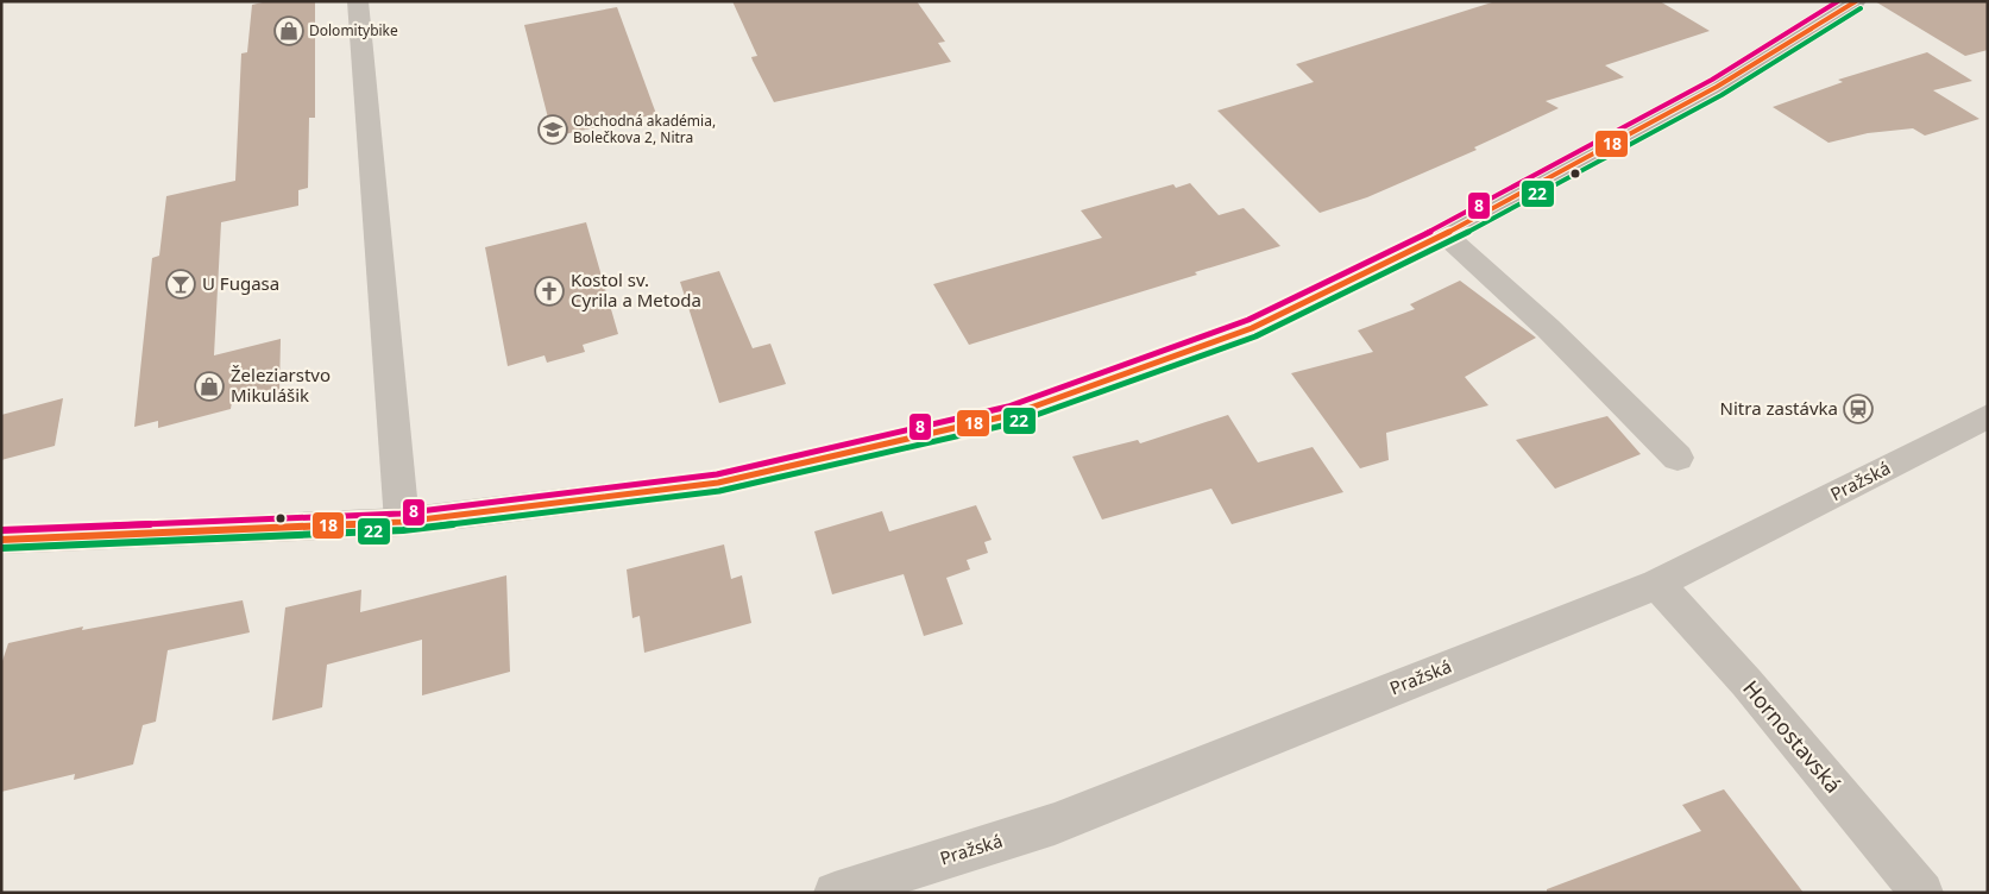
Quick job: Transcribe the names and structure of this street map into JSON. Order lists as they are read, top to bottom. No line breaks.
{"streets":{"street":["Pražská","Hornostavská"]},"crossings":[["Pražská","Hornostavská"]],"places":{"shop":["Dolomitybike","Železiarstvo Mikulášik"],"school or university":["Obchodná akadémia, Bolečkova 2, Nitra"],"bar":["U Fugasa"],"church":["Kostol sv. Cyrila a Metoda"],"station":["Nitra zastávka"]},"lines":["transit line 18","transit line 8","transit line 22"]}
